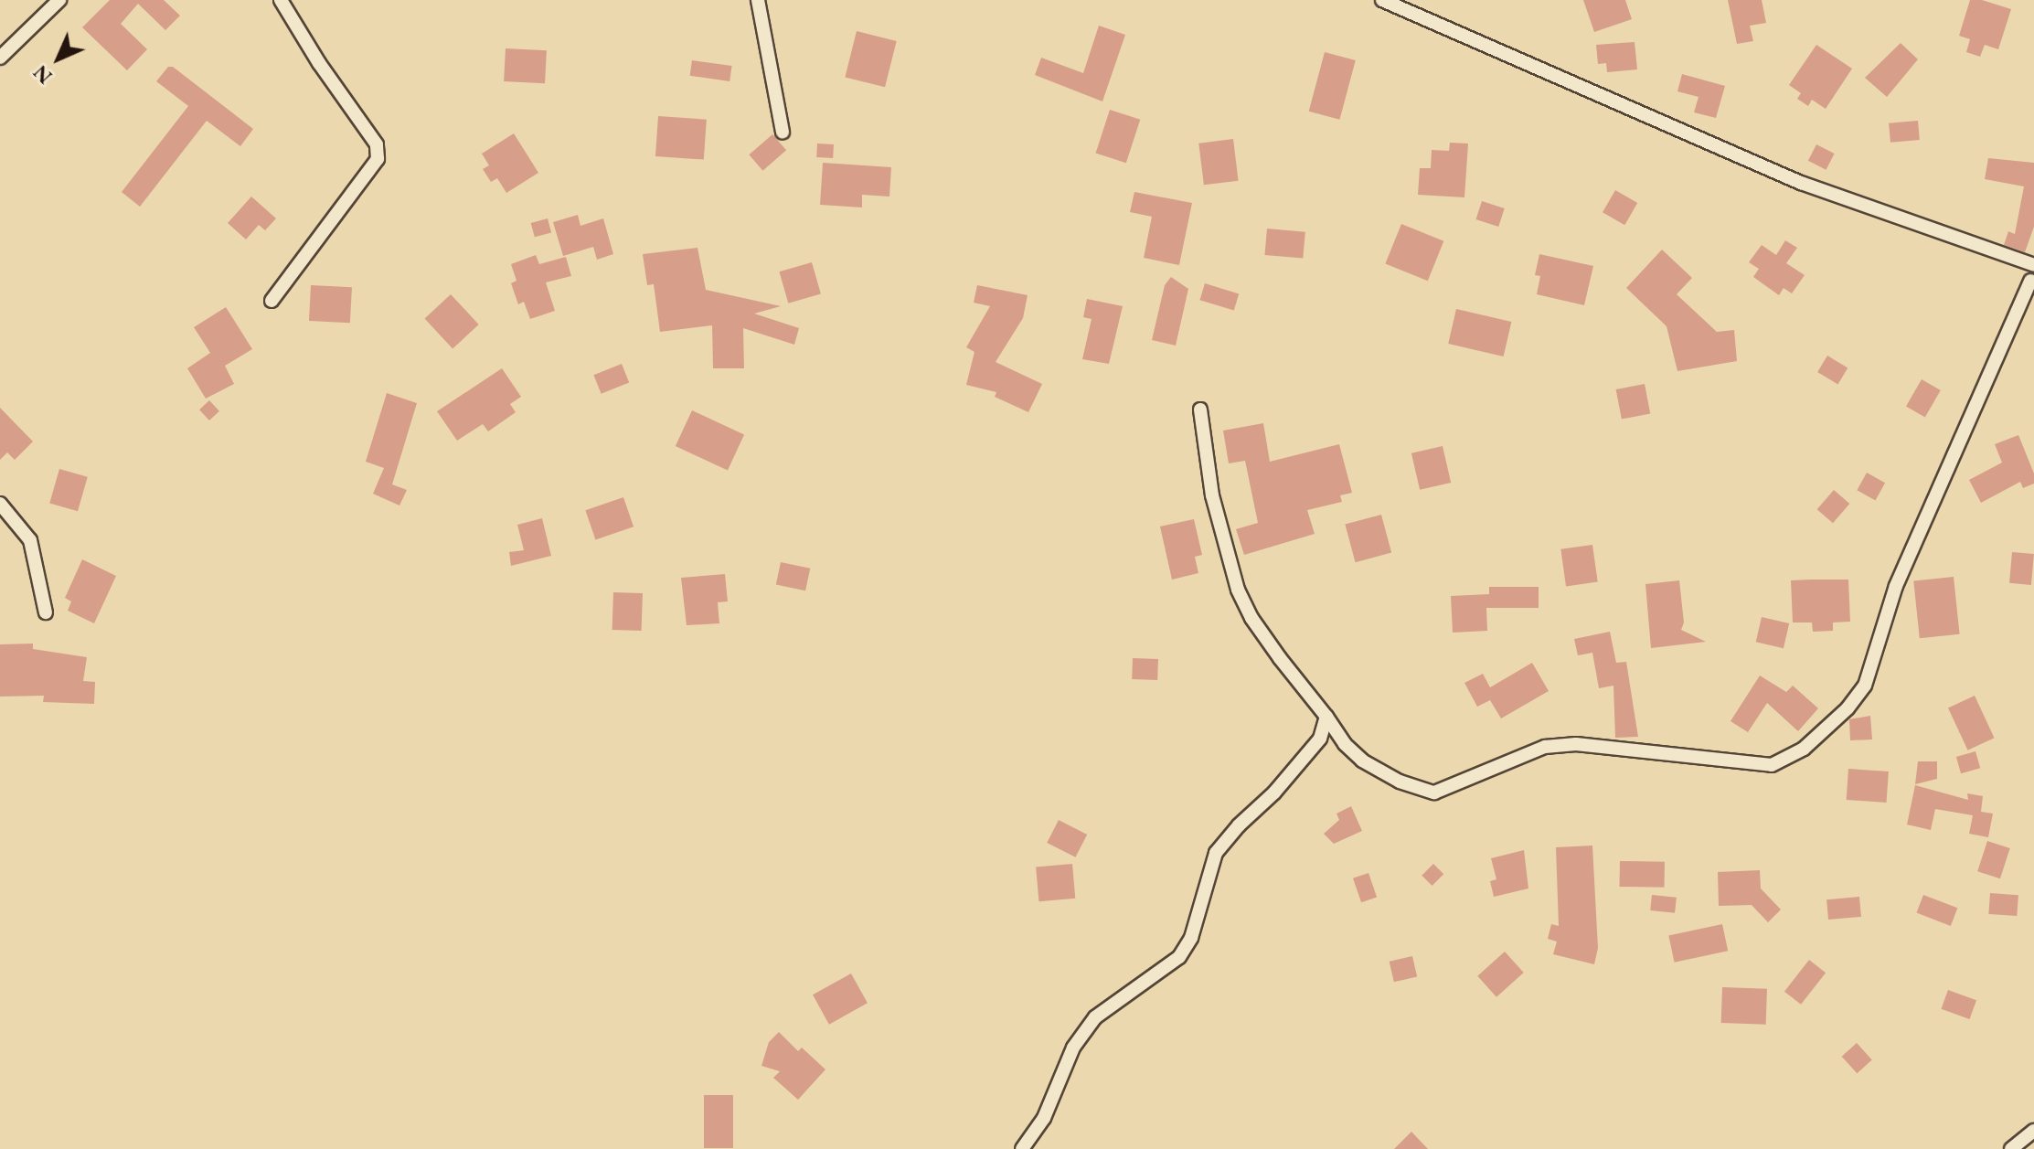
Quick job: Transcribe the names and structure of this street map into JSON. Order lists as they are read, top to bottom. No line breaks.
{"north":"bottom left"}
